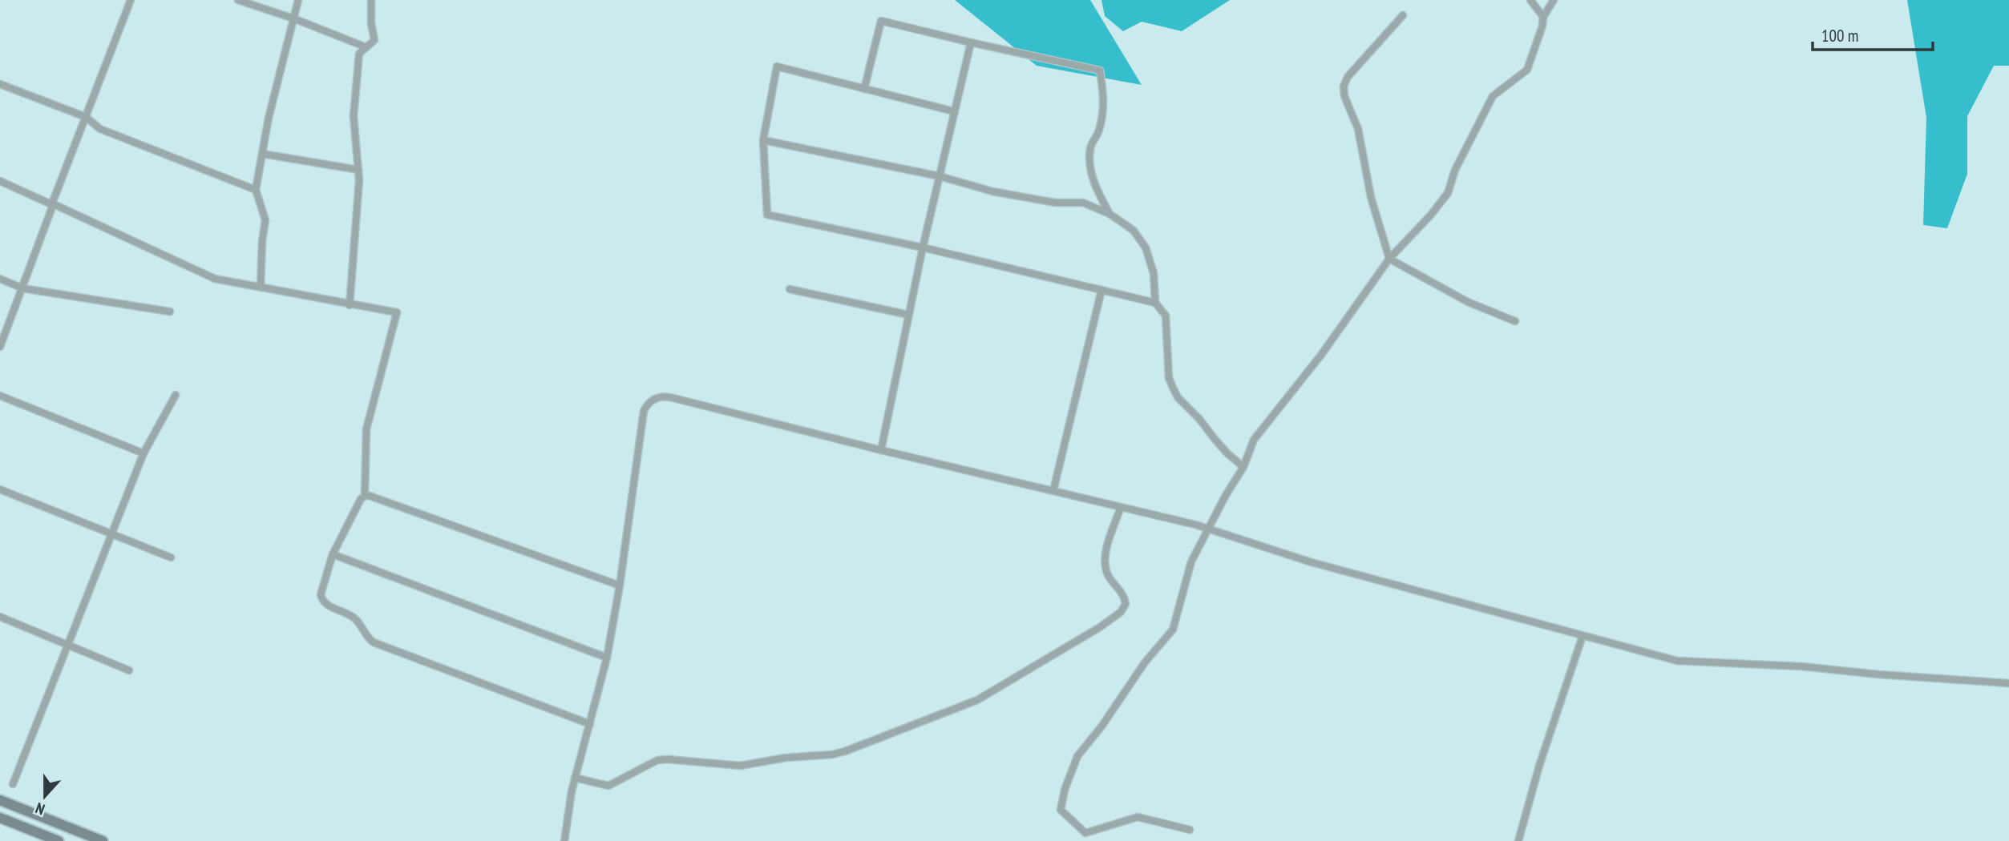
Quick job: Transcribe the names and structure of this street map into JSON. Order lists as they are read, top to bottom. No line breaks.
{"scale_bar":"100 m","north":"bottom"}
